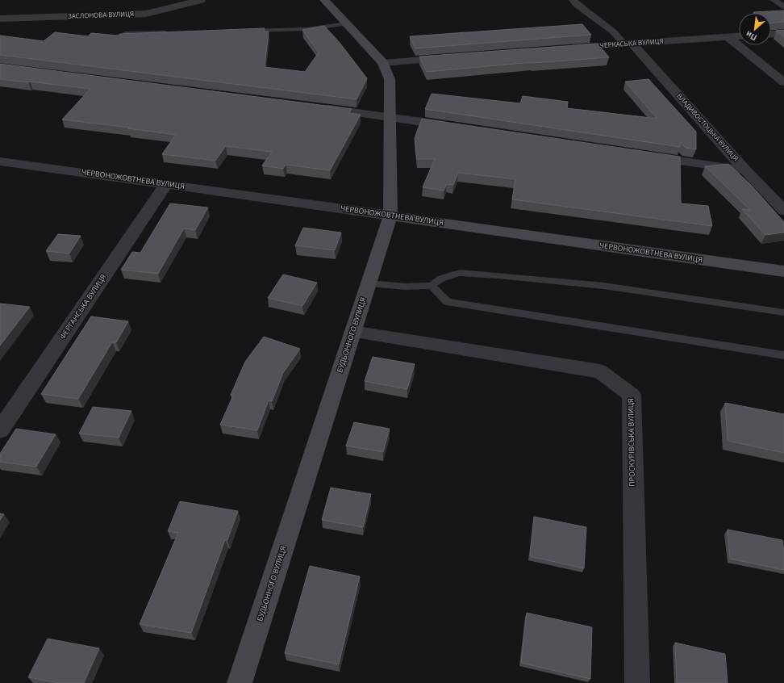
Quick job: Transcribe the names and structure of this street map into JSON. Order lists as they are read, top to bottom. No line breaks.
{"streets":{"main road":["ЧЕРВОНОЖОВТНЕВА ВУЛИЦЯ","БУДЬОННОГО ВУЛИЦЯ"],"street":["ЗАСЛОНОВА ВУЛИЦЯ","ЧЕРКАСЬКА ВУЛИЦЯ","ВЛАДИВОСТОЦЬКА ВУЛИЦЯ","ФЕРГАНСЬКА ВУЛИЦЯ","ПРОСКУРІВСЬКА ВУЛИЦЯ"]},"crossings":[["ЧЕРКАСЬКА ВУЛИЦЯ","ВЛАДИВОСТОЦЬКА ВУЛИЦЯ"],["ЧЕРВОНОЖОВТНЕВА ВУЛИЦЯ","ФЕРГАНСЬКА ВУЛИЦЯ"],["ЧЕРВОНОЖОВТНЕВА ВУЛИЦЯ","БУДЬОННОГО ВУЛИЦЯ"],["БУДЬОННОГО ВУЛИЦЯ","ПРОСКУРІВСЬКА ВУЛИЦЯ"]],"north":"bottom left"}
